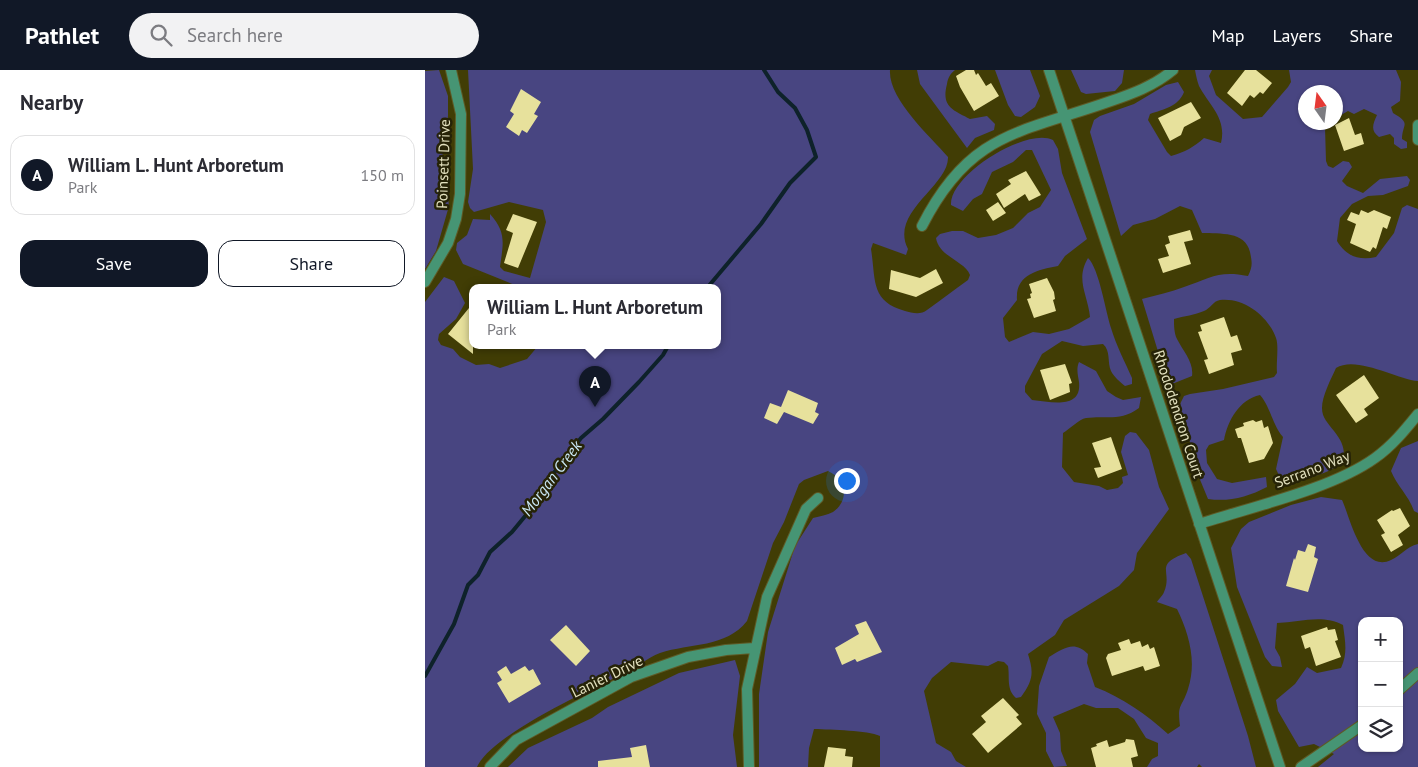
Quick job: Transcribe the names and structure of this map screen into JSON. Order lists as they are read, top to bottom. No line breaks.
{"streets":{"street":["Poinsett Drive","Rhododendron Court","Serrano Way","Lanier Drive"]},"crossings":[["Rhododendron Court","Serrano Way"]],"water":["Morgan Creek"],"north":"top","page":{"header":"Pathlet","search":"Search here","nav":["Map","Layers","Share"],"heading":"Nearby","list":[{"mark":"A","name":"William L. Hunt Arboretum","note":"Park","value":"150 m"}],"buttons":["Save","Share"],"popup":["William L. Hunt Arboretum","Park"],"pins":"A","map_buttons":["+","−"]}}
